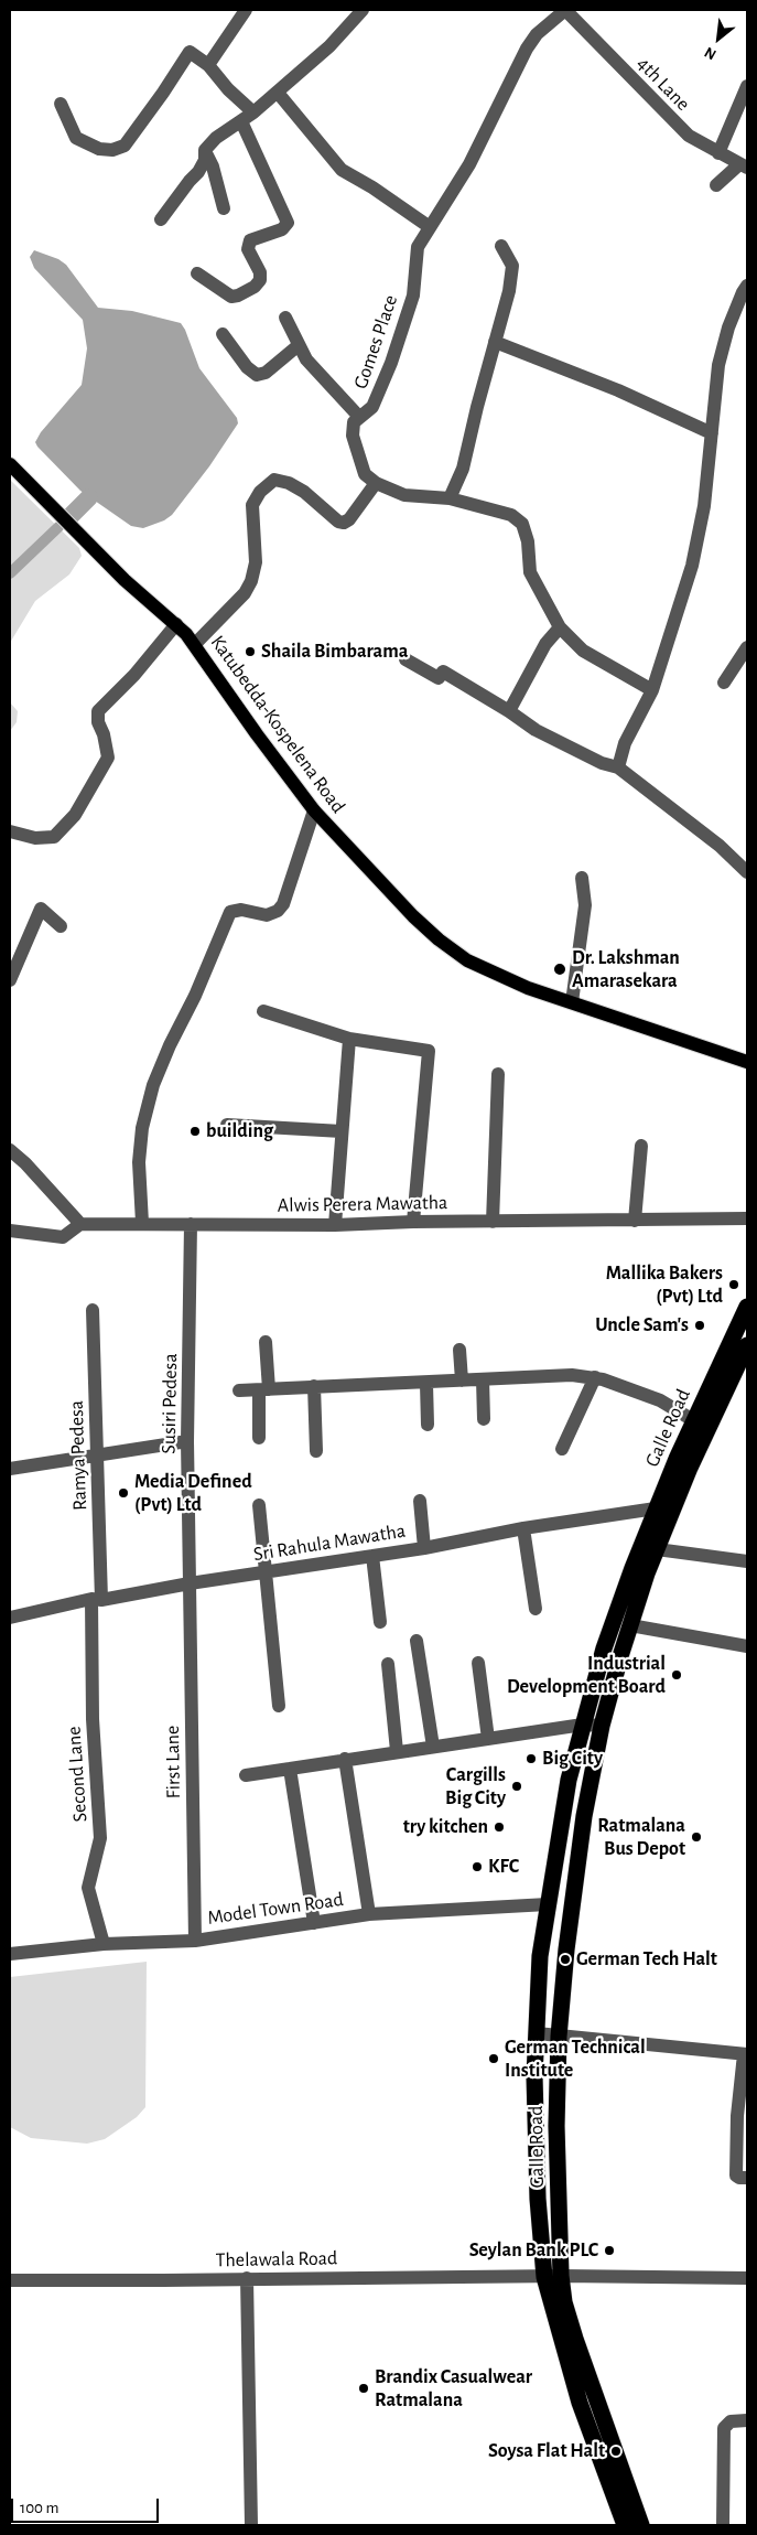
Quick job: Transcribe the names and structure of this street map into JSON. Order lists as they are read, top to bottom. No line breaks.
{"streets":{"highway":["Galle Road"],"main road":["Katubedda-Kospelena Road"],"street":["4th Lane","Gomes Place","Alwis Perera Mawatha","Susiri Pedesa","Ramya Pedesa","Sri Rahula Mawatha","First Lane","Second Lane","Model Town Road","Thelawala Road"]},"crossings":[["4th Lane","Gomes Place"],["Alwis Perera Mawatha","Susiri Pedesa"],["Susiri Pedesa","Sri Rahula Mawatha"],["Susiri Pedesa","First Lane"],["Galle Road","Sri Rahula Mawatha"],["Galle Road","Model Town Road"],["Galle Road","Thelawala Road"],["Ramya Pedesa","Sri Rahula Mawatha"],["Ramya Pedesa","Second Lane"],["Sri Rahula Mawatha","First Lane"],["Sri Rahula Mawatha","Second Lane"],["First Lane","Model Town Road"],["Second Lane","Model Town Road"]],"places":["Shaila Bimbarama","Dr. Lakshman Amarasekara","building","Mallika Bakers (Pvt) Ltd","Uncle Sam's","Media Defined (Pvt) Ltd","Industrial Development Board","Big City","Cargills Big City","try kitchen","Ratmalana Bus Depot","KFC","German Tech Halt","German Technical Institute","Seylan Bank PLC","Brandix Casualwear Ratmalana","Soysa Flat Halt"],"scale_bar":"100 m","north":"bottom left"}
